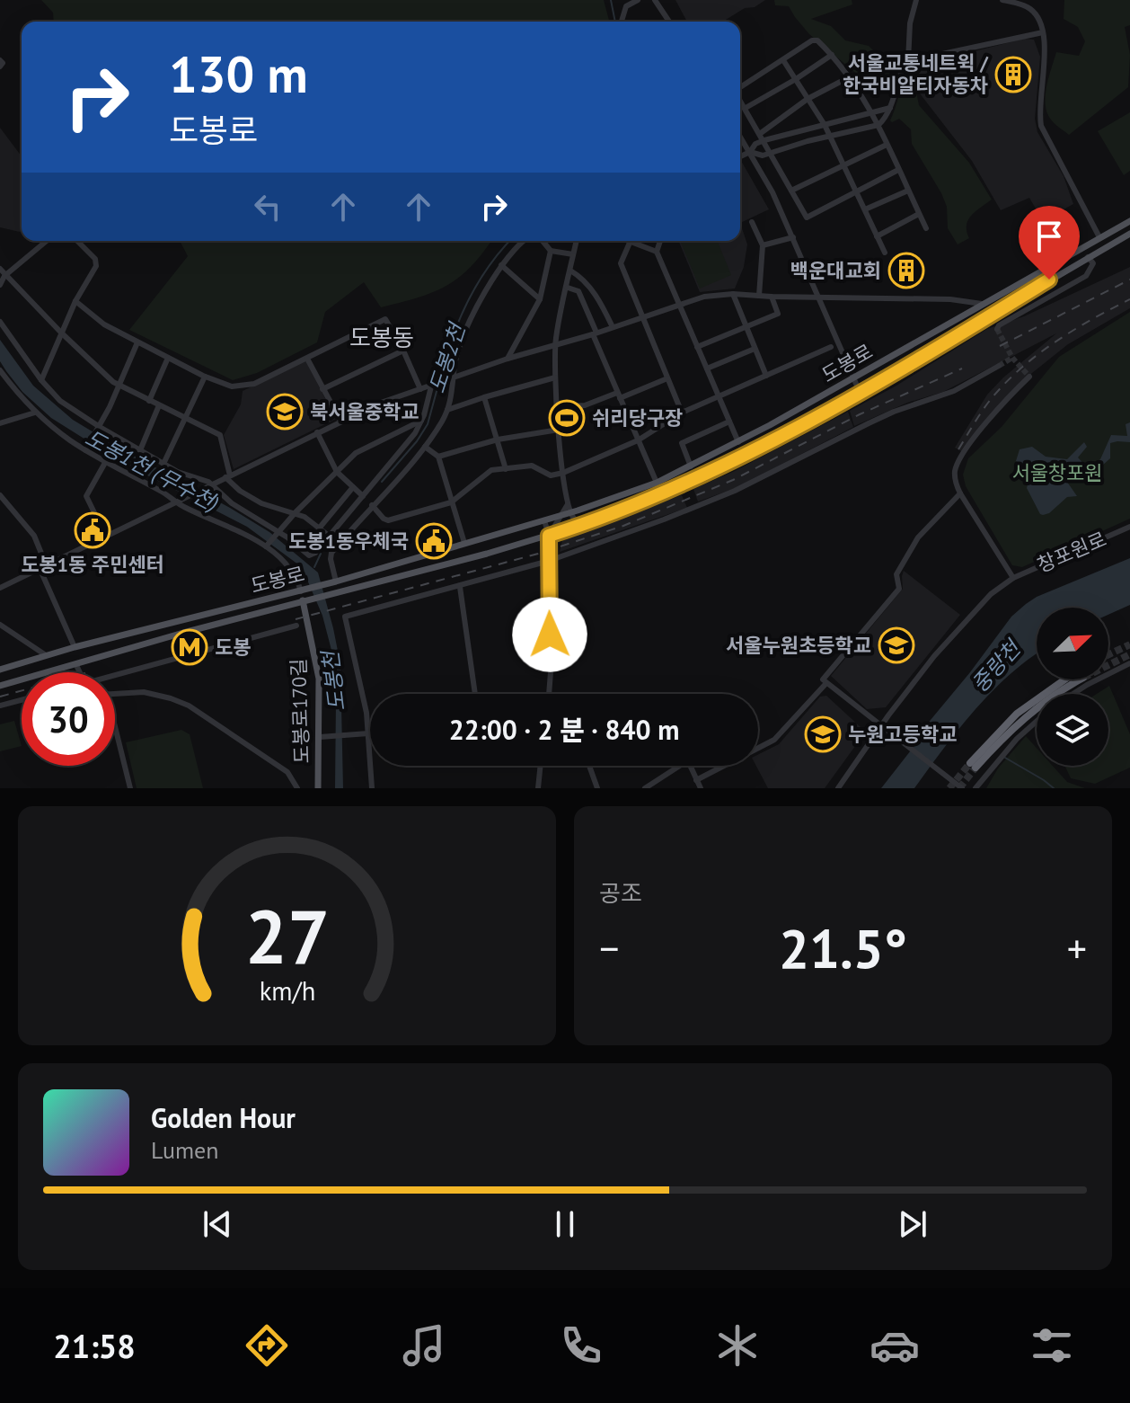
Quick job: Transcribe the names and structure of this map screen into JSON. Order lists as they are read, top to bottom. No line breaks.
{"streets":{"main road":["도봉로","도봉로170길"],"street":["창포원로"]},"crossings":[["도봉로","도봉로170길"]],"districts":["도봉동"],"water":["도봉2천","도봉1천 (무수천)","중랑천","도봉천"],"parks":["서울창포원"],"places":{"building":["서울교통네트윅 / 한국비알티자동차","백운대교회"],"school or university":["북서울중학교","서울누원초등학교","누원고등학교"],"sports":["쉬리당구장"],"public building":["도봉1동 주민센터","도봉1동우체국"],"metro station":["도봉"]},"north":"top right","page":{"turn":["130 m","도봉로"],"limit":"30","trip":"22:00 · 2 분 · 840 m","tile":"공조","heat":["−","21.5°","+"],"song":["Golden Hour","Lumen"],"tabs":"21:58","gauge":["27","km/h"]}}
